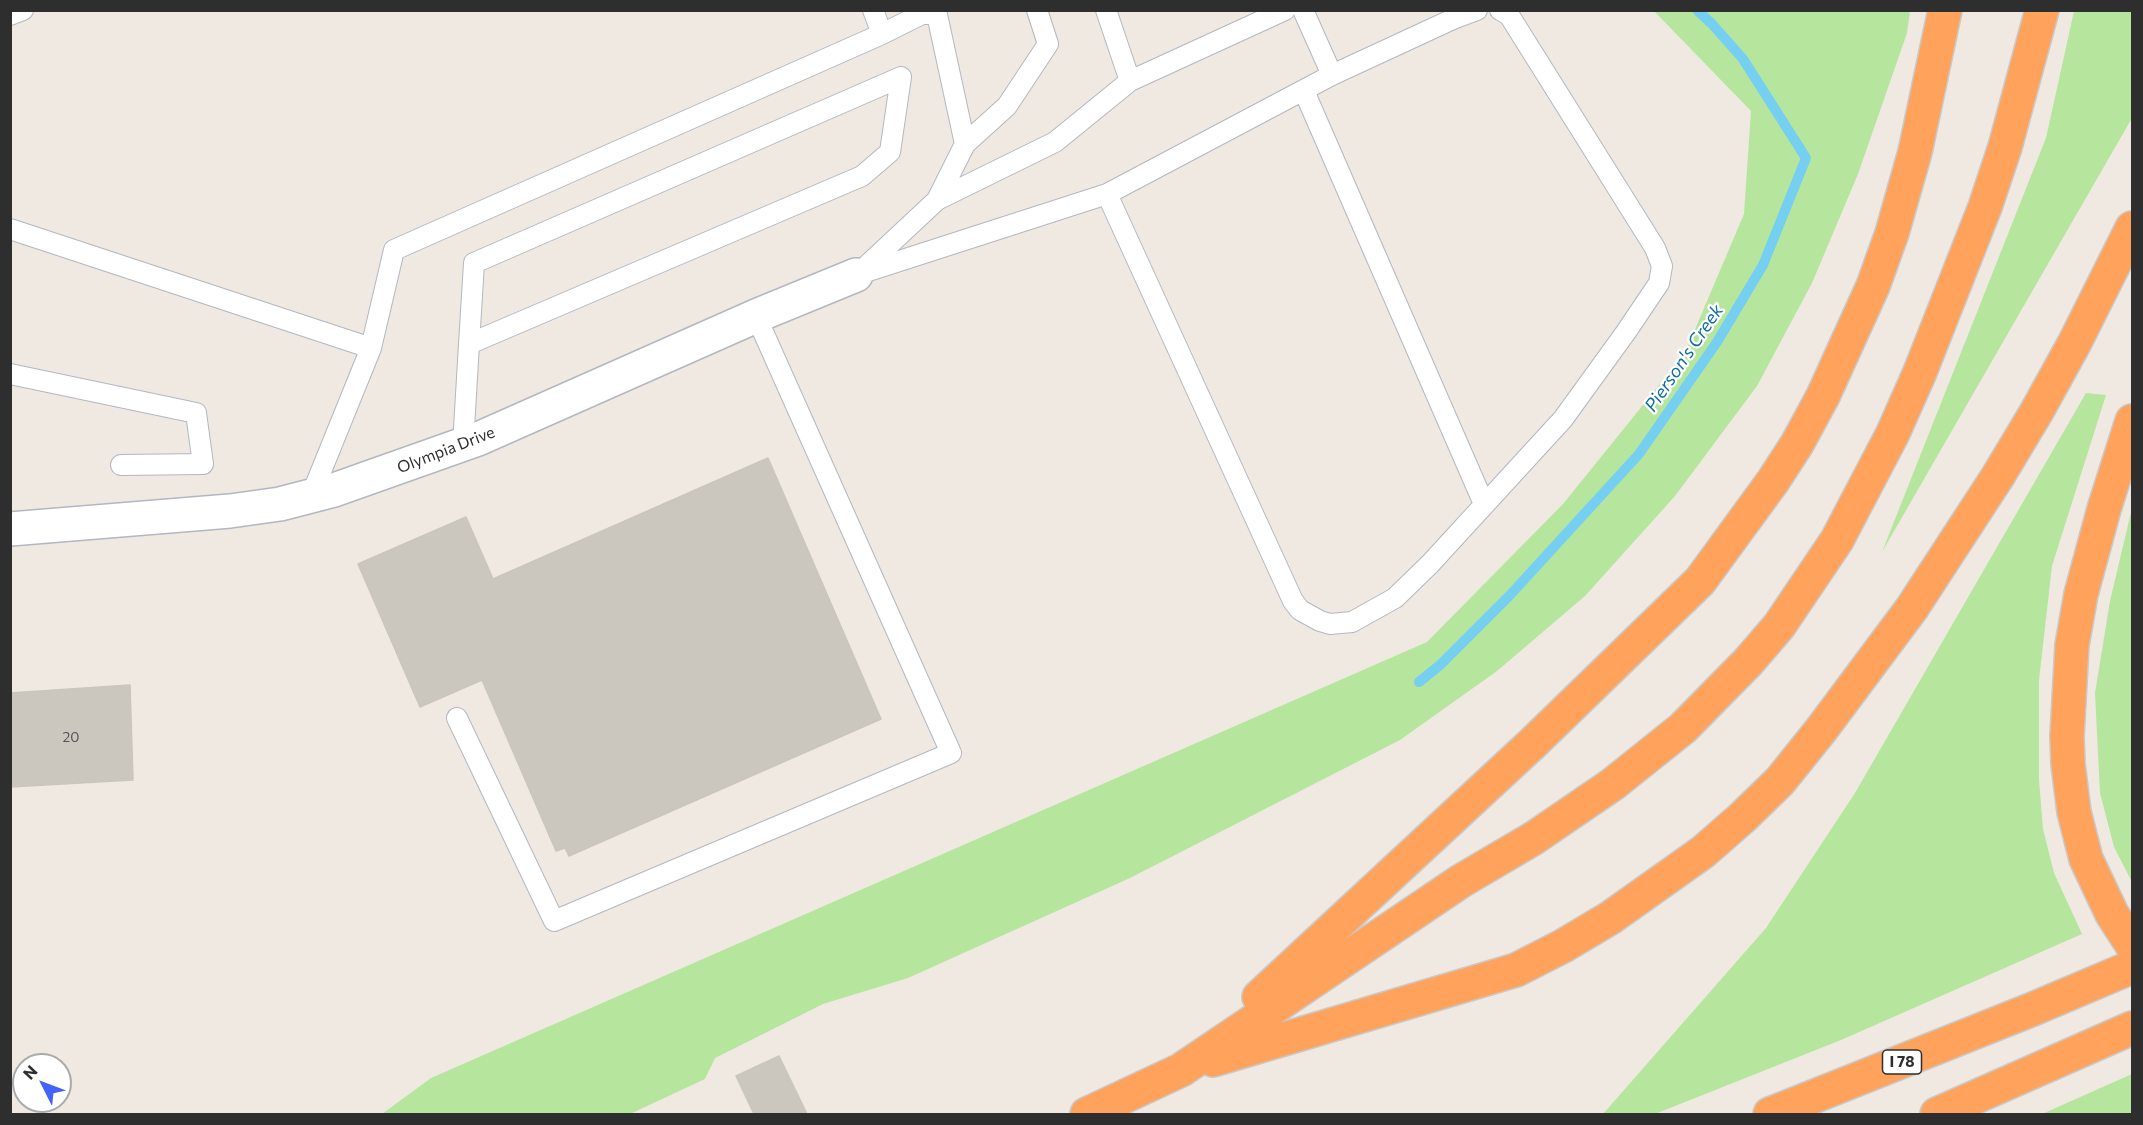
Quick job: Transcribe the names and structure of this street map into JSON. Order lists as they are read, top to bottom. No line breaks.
{"streets":{"highway":["I 78"],"street":["Olympia Drive"]},"water":["Pierson's Creek"],"house_numbers":["20"],"north":"top left"}
